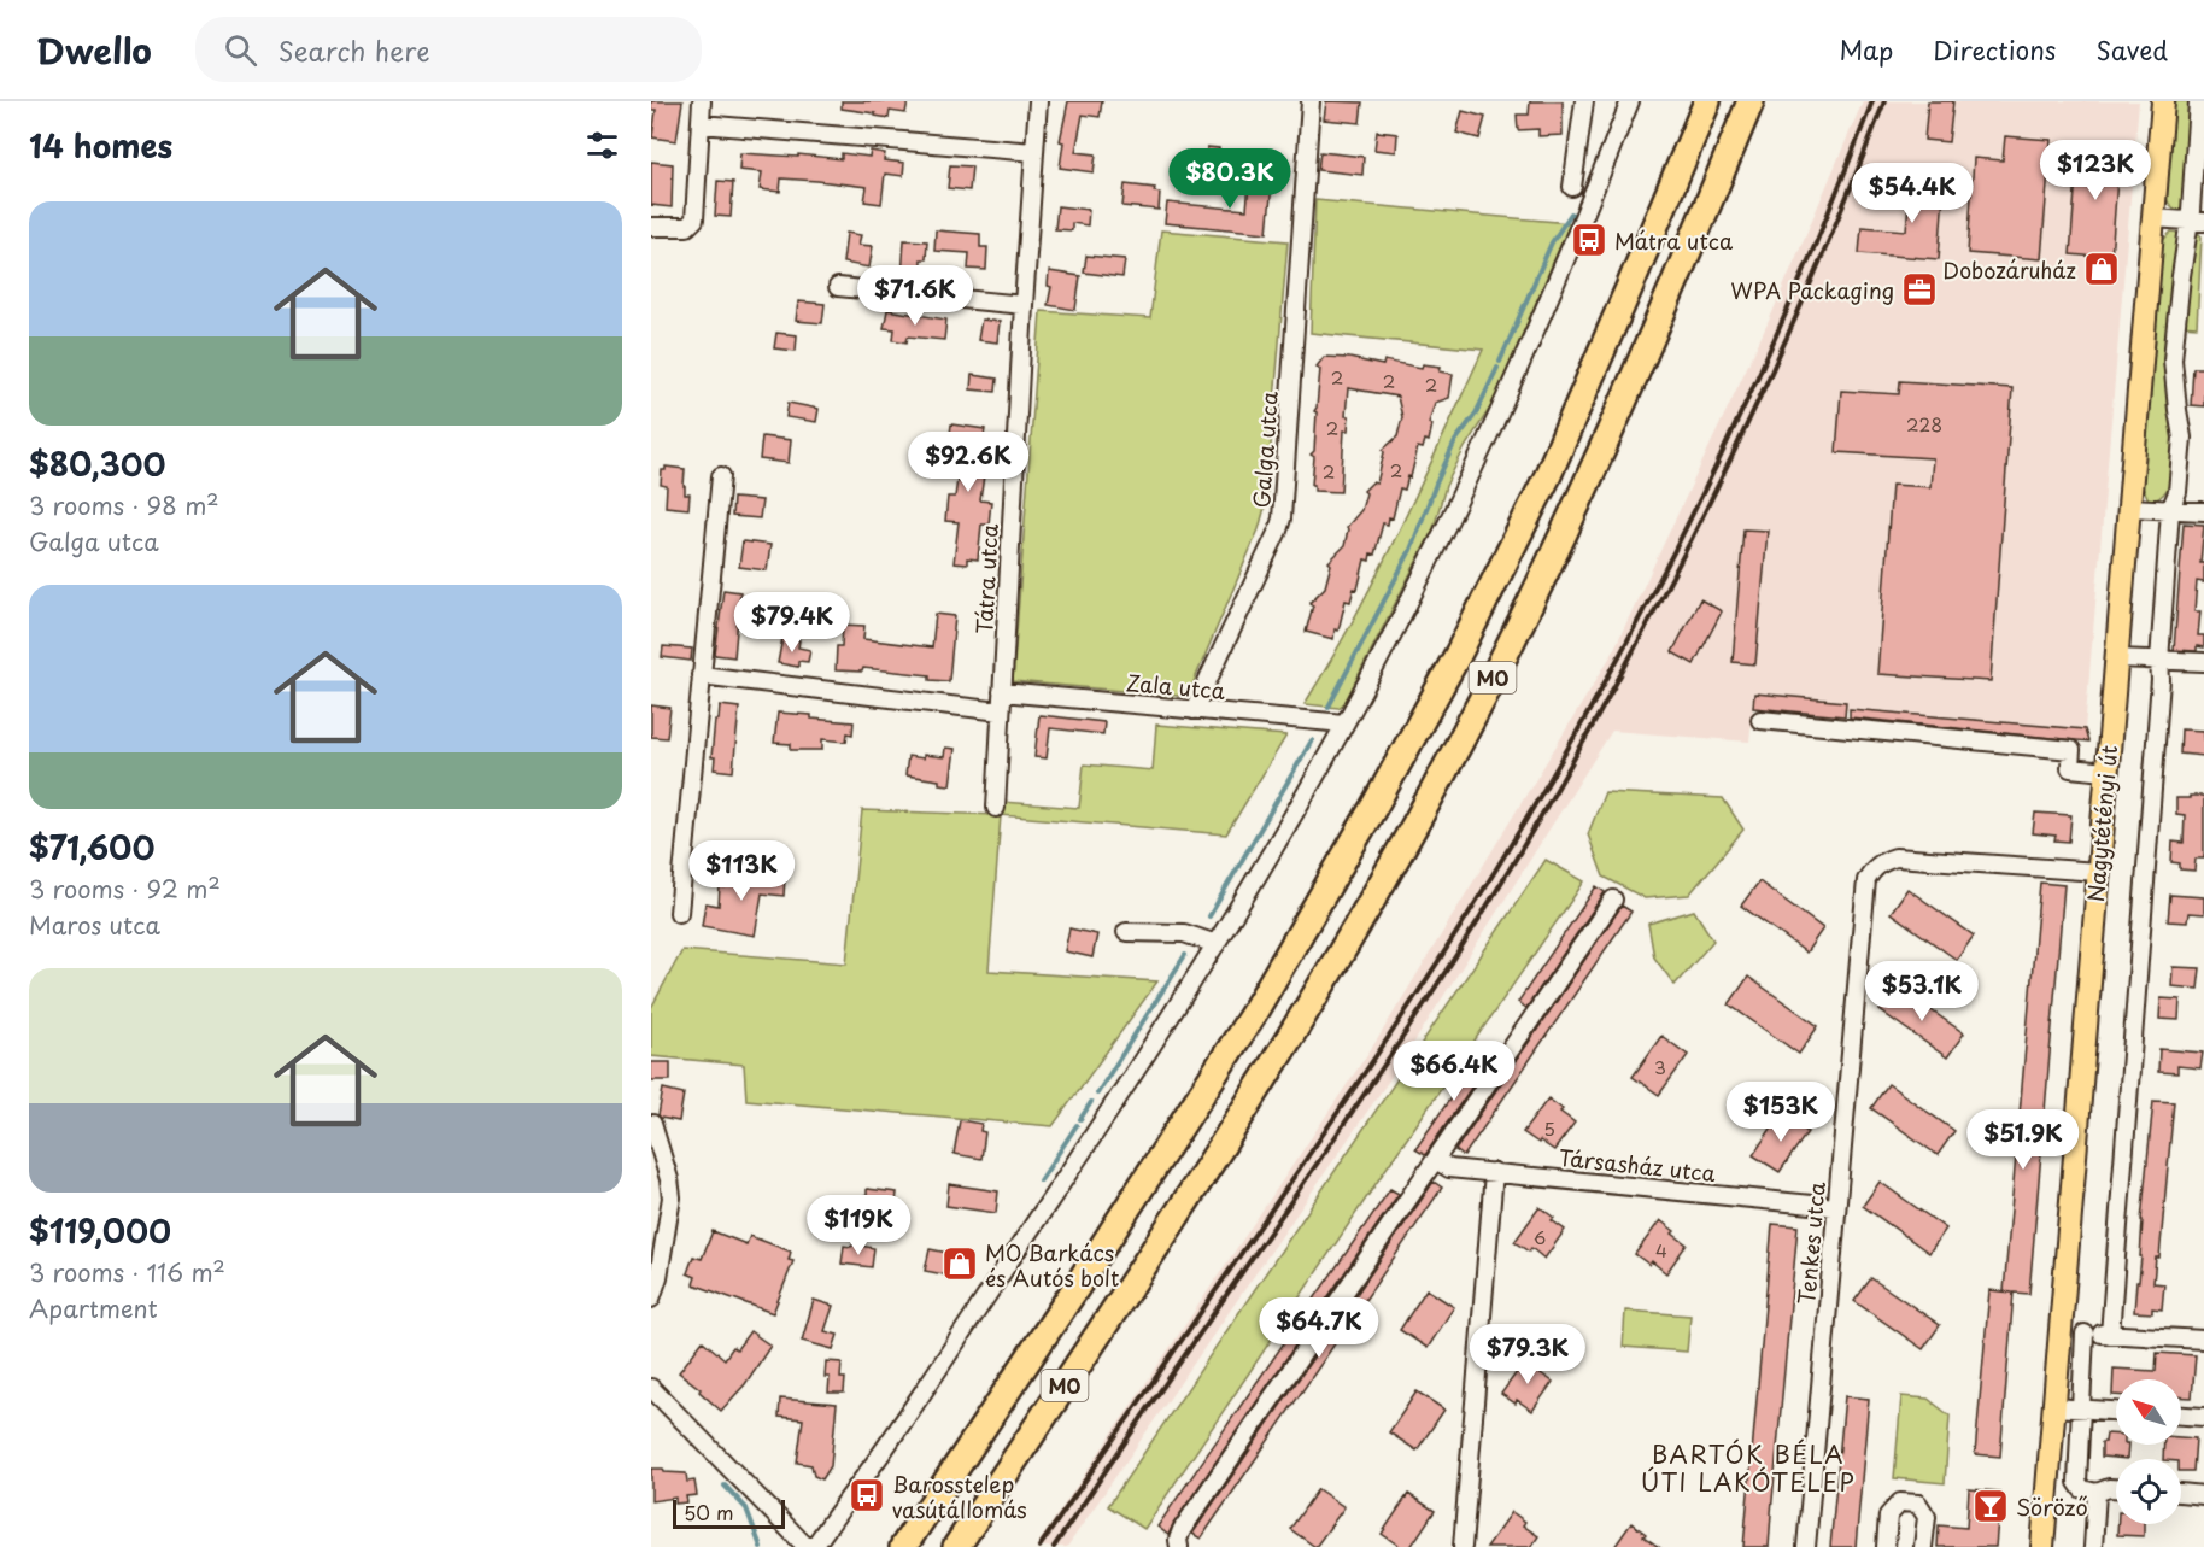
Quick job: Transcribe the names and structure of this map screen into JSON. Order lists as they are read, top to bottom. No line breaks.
{"streets":{"highway":["M0"],"main road":["Nagytétényi út"],"street":["Galga utca","Tátra utca","Zala utca","Társasház utca","Tenkes utca"]},"crossings":[["Galga utca","Zala utca"],["Tátra utca","Zala utca"],["Nagytétényi út","Tenkes utca"],["Társasház utca","Tenkes utca"]],"districts":["BARTÓK BÉLA ÚTI LAKÓTELEP"],"places":{"bus stop":["Mátra utca","Barosstelep vasútállomás"],"shop":["Dobozáruház","M0 Barkács és Autós bolt"],"office":["WPA Packaging"],"bar":["Söröző"]},"house_numbers":["2","2","2","228","2","2","2","3","5","6","4"],"scale_bar":"50 m","north":"top left","page":{"header":"Dwello","search":"Search here","nav":["Map","Directions","Saved"],"heading":"14 homes","price":["$123K","$80.3K","$54.4K","$71.6K","$92.6K","$79.4K","$113K","$53.1K","$66.4K","$153K","$51.9K","$119K","$64.7K","$79.3K"],"list":[{"name":"$80,300","note":"3 rooms · 98 m² · Galga utca"},{"name":"$71,600","note":"3 rooms · 92 m² · Maros utca"},{"name":"$119,000","note":"3 rooms · 116 m² · Apartment"}],"scale":"50 m"}}
